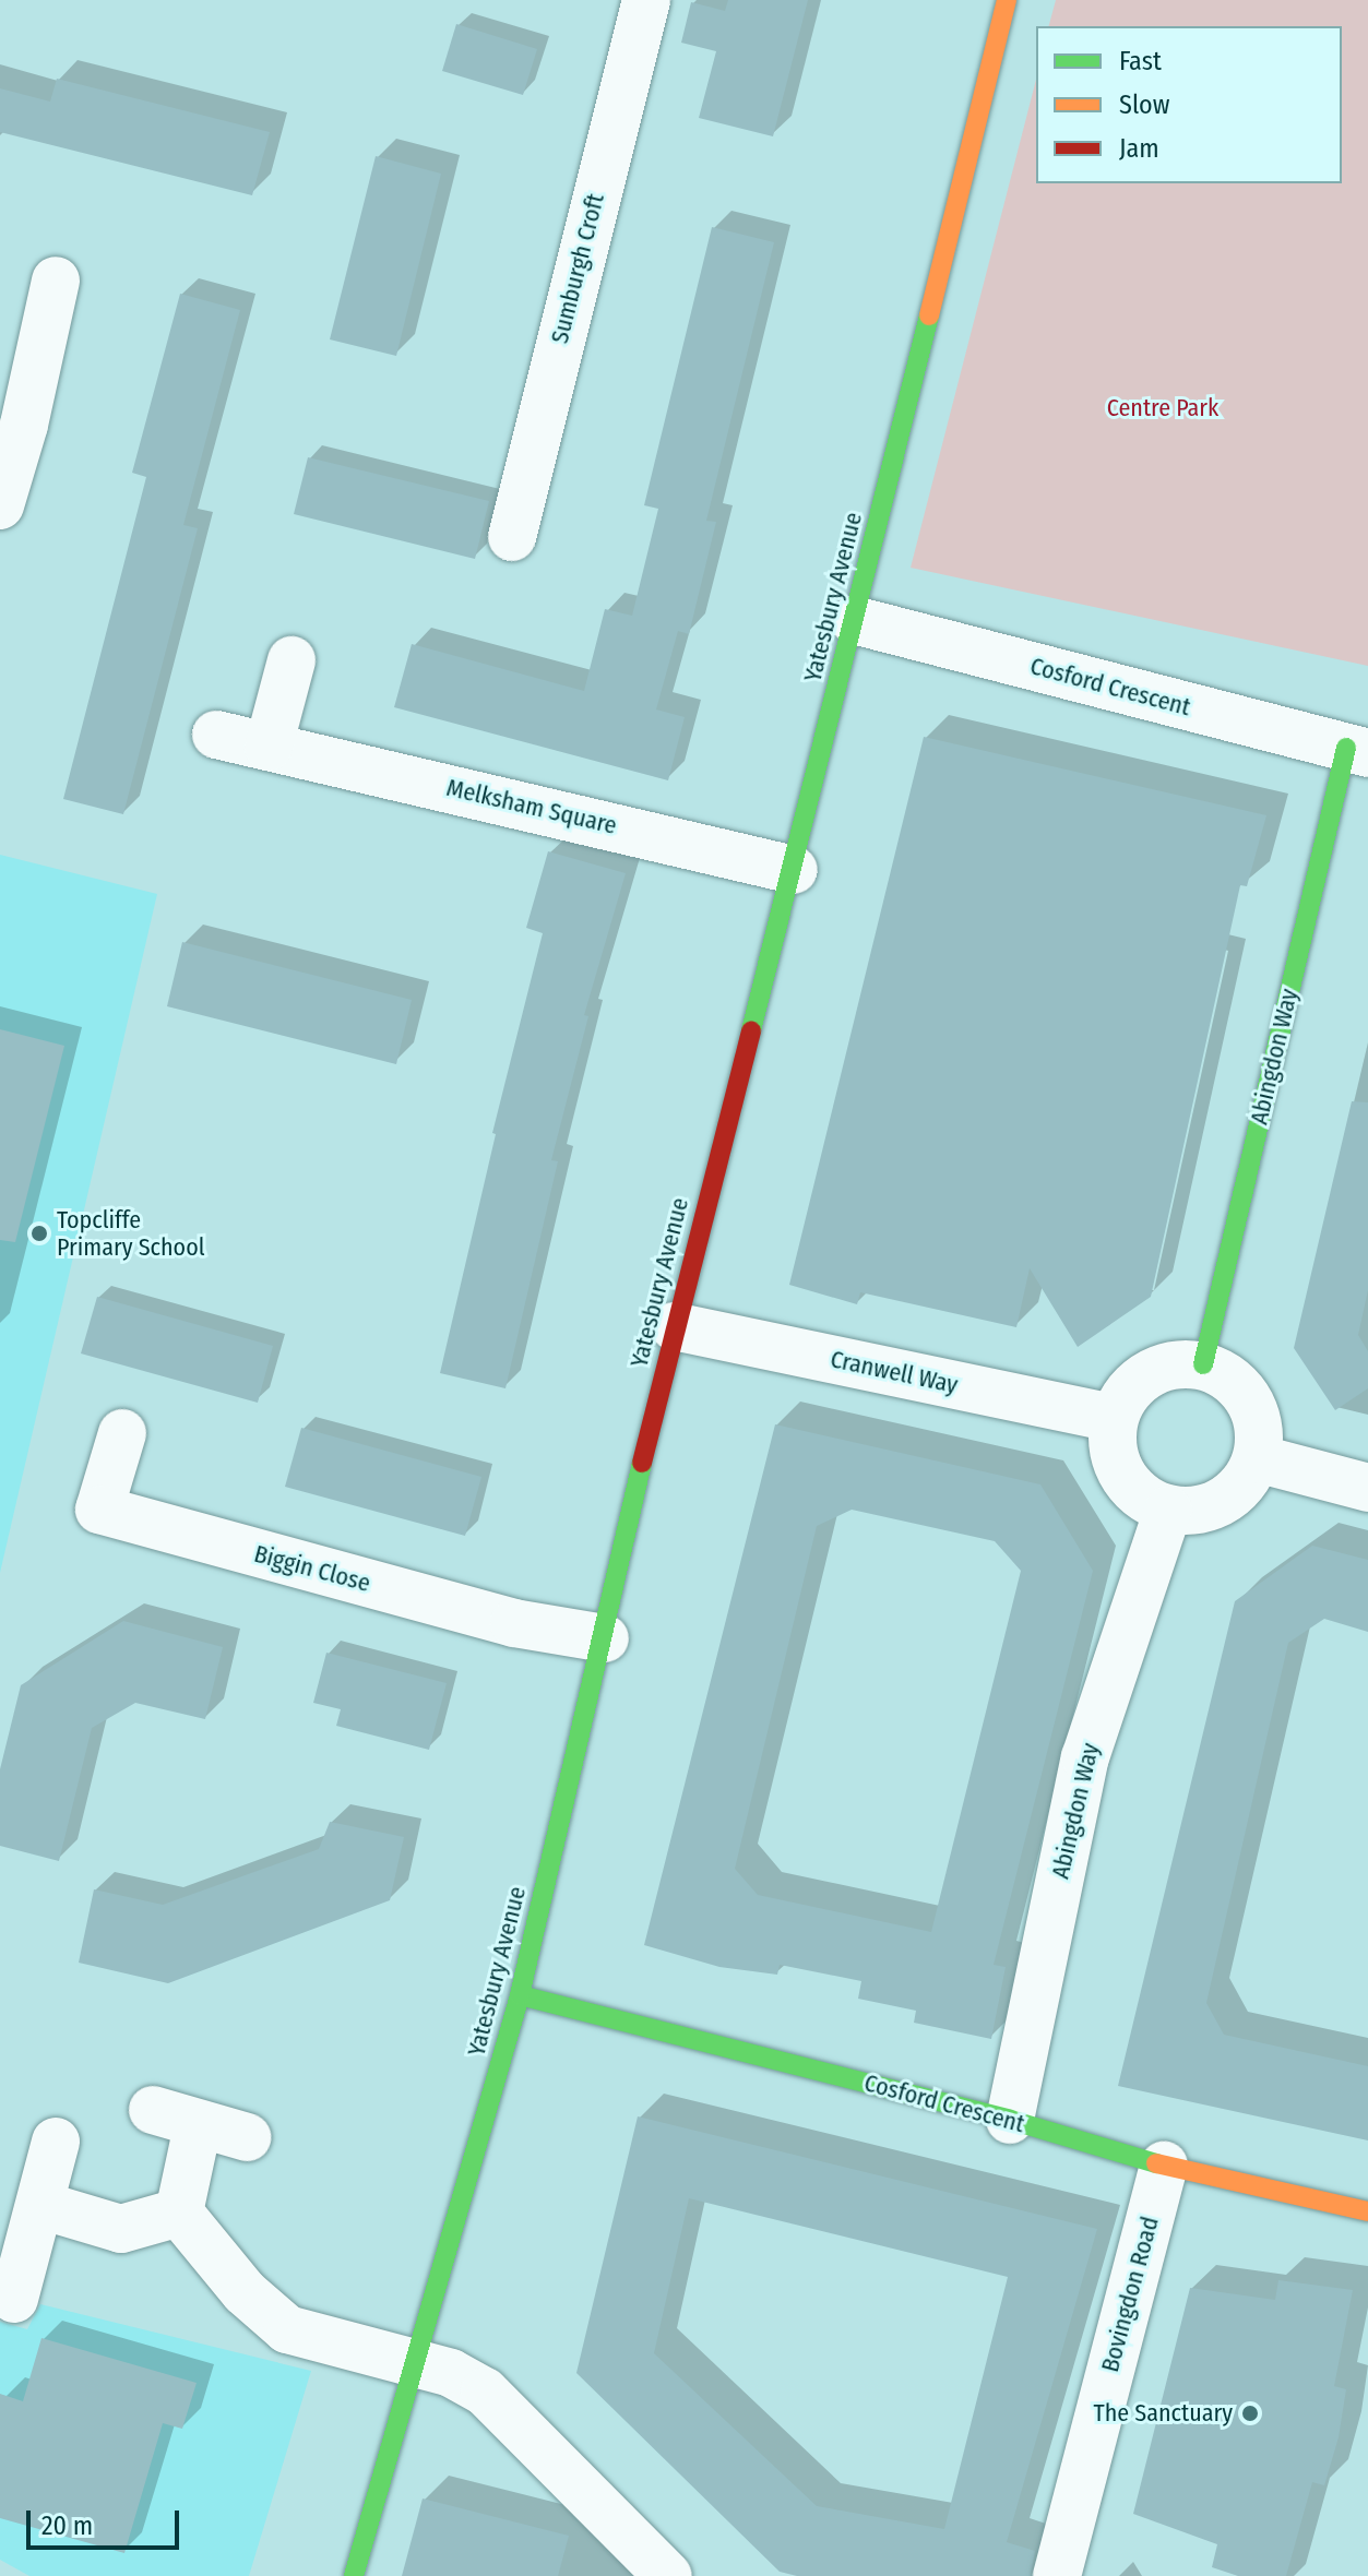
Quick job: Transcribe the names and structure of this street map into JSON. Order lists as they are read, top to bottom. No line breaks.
{"streets":{"street":["Sumburgh Croft","Yatesbury Avenue","Cosford Crescent","Melksham Square","Abingdon Way","Cranwell Way","Biggin Close","Bovingdon Road"]},"crossings":[["Yatesbury Avenue","Cosford Crescent"],["Yatesbury Avenue","Melksham Square"],["Yatesbury Avenue","Cranwell Way"],["Yatesbury Avenue","Biggin Close"],["Cosford Crescent","Abingdon Way"],["Cosford Crescent","Bovingdon Road"],["Abingdon Way","Cranwell Way"]],"parks":["Centre Park"],"places":["Topcliffe Primary School","The Sanctuary"],"legend":["Fast","Slow","Jam"],"scale_bar":"20 m"}
